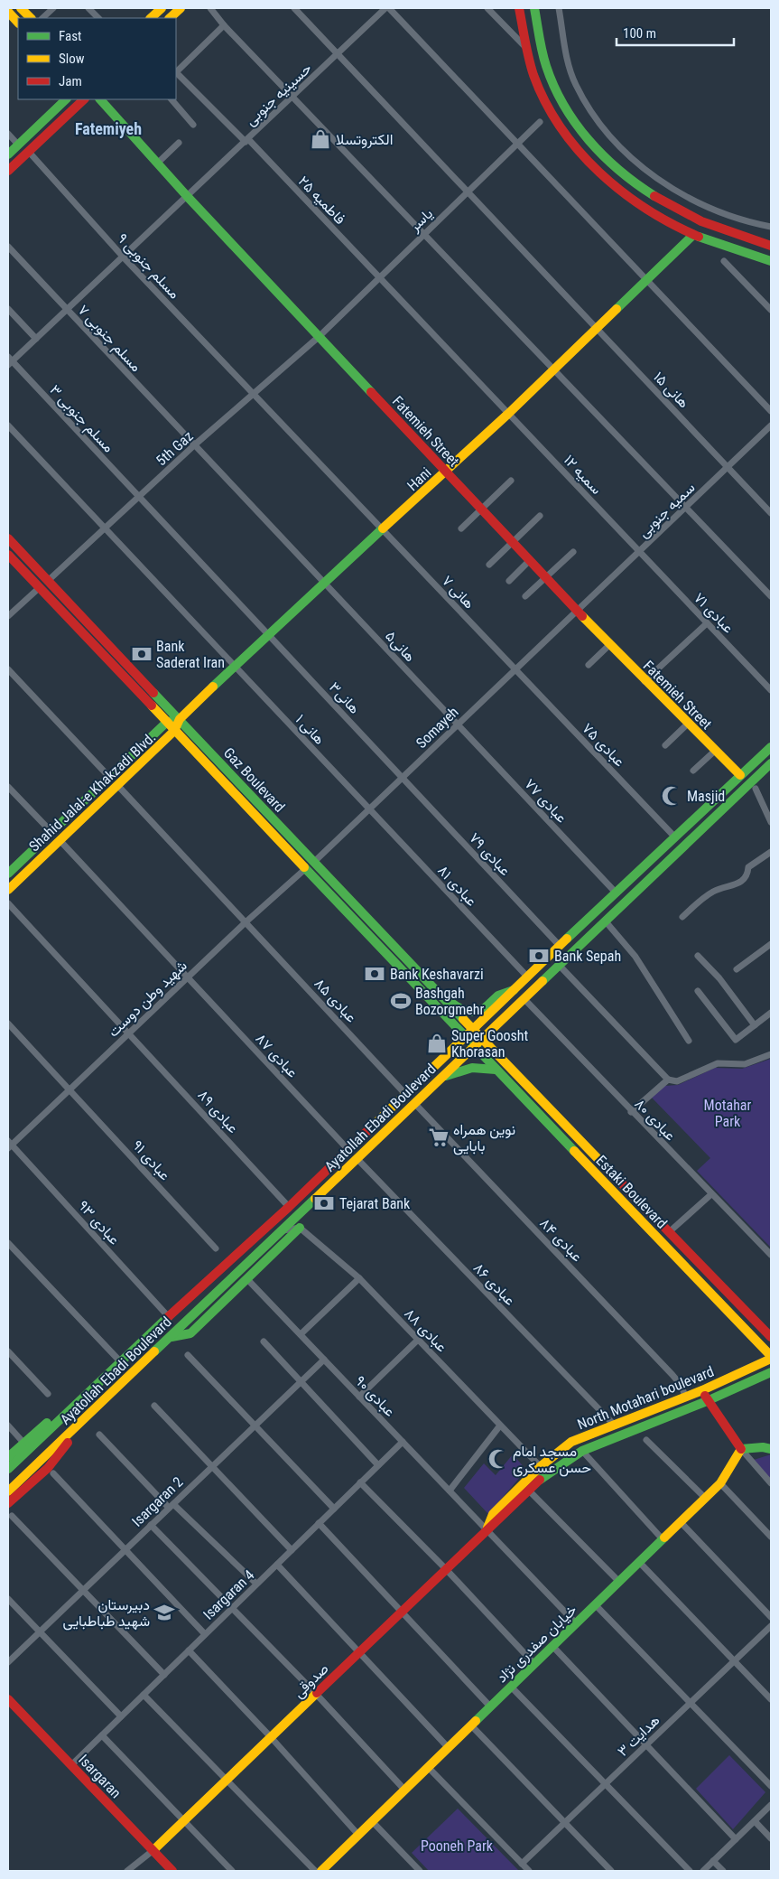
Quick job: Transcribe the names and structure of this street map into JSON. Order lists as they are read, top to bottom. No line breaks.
{"streets":{"main road":["Fatemieh Street","Hani","Gaz Boulevard","Shahid Jalal-e Khakzadi Blvd.","Ayatollah Ebadi Boulevard","Estaki Boulevard","North Motahari boulevard","خیابان صفدری نژاد","صدوقی","Isargaran"],"street":["حسینیه جنوبی","فاطمیه ۲۵","یاسر","مسلم جنوبی ۹","مسلم جنوبی ۷","هانی ۱۵","مسلم جنوبی ۳","5th Gaz","سمیه ۱۲","سمیه جنوبی","هانی ۷","عبادی ۷۱","هانی۵","هانی۳","Somayeh","هانی ۱","عبادی ۷۵","عبادی ۷۷","عبادی ۷۹","عبادی ۸۱","شهید وطن دوست","عبادی ۸۵","عبادی ۸۷","عبادی ۸۹","عبادی ۸۰","عبادی ۹۱","عبادی ۹۳","عبادی ۸۴","عبادی ۸۶","عبادی ۸۸","عبادی ۹۰","Isargaran 2","Isargaran 4","هدایت ۳"]},"crossings":[["حسینیه جنوبی","فاطمیه ۲۵"],["حسینیه جنوبی","مسلم جنوبی ۹"],["حسینیه جنوبی","مسلم جنوبی ۷"],["حسینیه جنوبی","هانی ۱۵"],["حسینیه جنوبی","مسلم جنوبی ۳"],["حسینیه جنوبی","Fatemieh Street"],["فاطمیه ۲۵","یاسر"],["فاطمیه ۲۵","سمیه ۱۲"],["فاطمیه ۲۵","Hani"],["یاسر","هانی ۱۵"],["یاسر","Fatemieh Street"],["یاسر","5th Gaz"],["مسلم جنوبی ۹","5th Gaz"],["مسلم جنوبی ۹","Hani"],["مسلم جنوبی ۹","هانی ۷"],["مسلم جنوبی ۷","5th Gaz"],["مسلم جنوبی ۷","Hani"],["مسلم جنوبی ۷","هانی۵"],["هانی ۱۵","Hani"],["هانی ۱۵","سمیه جنوبی"],["مسلم جنوبی ۳","5th Gaz"],["مسلم جنوبی ۳","Hani"],["مسلم جنوبی ۳","هانی۳"],["Fatemieh Street","5th Gaz"],["Fatemieh Street","Hani"],["Fatemieh Street","سمیه جنوبی"],["Fatemieh Street","Somayeh"],["Fatemieh Street","Ayatollah Ebadi Boulevard"],["5th Gaz","هانی ۱"],["5th Gaz","Gaz Boulevard"],["سمیه ۱۲","Hani"],["سمیه ۱۲","سمیه جنوبی"],["سمیه ۱۲","عبادی ۷۱"],["Hani","هانی ۷"],["Hani","هانی۵"],["Hani","هانی۳"],["Hani","هانی ۱"],["Hani","Gaz Boulevard"],["سمیه جنوبی","عبادی ۷۱"],["سمیه جنوبی","Somayeh"],["هانی ۷","Somayeh"],["هانی ۷","عبادی ۷۵"],["هانی۵","Somayeh"],["هانی۵","عبادی ۷۷"],["هانی۳","Somayeh"],["هانی۳","عبادی ۷۹"],["Somayeh","هانی ۱"],["Somayeh","عبادی ۷۵"],["Somayeh","Gaz Boulevard"],["Somayeh","عبادی ۷۷"],["Somayeh","عبادی ۷۹"],["Somayeh","عبادی ۸۱"],["هانی ۱","عبادی ۸۱"],["عبادی ۷۵","Ayatollah Ebadi Boulevard"],["Gaz Boulevard","Shahid Jalal-e Khakzadi Blvd."],["Gaz Boulevard","شهید وطن دوست"],["Gaz Boulevard","Ayatollah Ebadi Boulevard"],["Gaz Boulevard","Estaki Boulevard"],["Shahid Jalal-e Khakzadi Blvd.","عبادی ۸۵"],["Shahid Jalal-e Khakzadi Blvd.","عبادی ۸۷"],["عبادی ۷۷","Ayatollah Ebadi Boulevard"],["عبادی ۷۹","Ayatollah Ebadi Boulevard"],["عبادی ۸۱","Ayatollah Ebadi Boulevard"],["شهید وطن دوست","عبادی ۸۵"],["شهید وطن دوست","عبادی ۸۷"],["شهید وطن دوست","عبادی ۸۹"],["شهید وطن دوست","عبادی ۹۱"],["شهید وطن دوست","عبادی ۹۳"],["عبادی ۸۵","Ayatollah Ebadi Boulevard"],["عبادی ۸۷","Ayatollah Ebadi Boulevard"],["عبادی ۸۹","Ayatollah Ebadi Boulevard"],["Ayatollah Ebadi Boulevard","عبادی ۸۰"],["Ayatollah Ebadi Boulevard","Estaki Boulevard"],["Ayatollah Ebadi Boulevard","عبادی ۹۳"],["Ayatollah Ebadi Boulevard","عبادی ۸۴"],["Ayatollah Ebadi Boulevard","عبادی ۸۶"],["Estaki Boulevard","North Motahari boulevard"],["عبادی ۸۴","North Motahari boulevard"],["عبادی ۸۶","North Motahari boulevard"],["عبادی ۸۸","North Motahari boulevard"],["عبادی ۹۰","North Motahari boulevard"],["عبادی ۹۰","Isargaran 2"],["عبادی ۹۰","Isargaran 4"],["عبادی ۹۰","خیابان صفدری نژاد"],["عبادی ۹۰","صدوقی"],["North Motahari boulevard","صدوقی"],["Isargaran 4","Isargaran"],["صدوقی","Isargaran"]],"districts":["Fatemiyeh"],"parks":["Motahar Park","Pooneh Park"],"places":{"shop":["الکتروتسلا","Super Goosht Khorasan"],"bank":["Bank Saderat Iran","Bank Sepah","Bank Keshavarzi","Tejarat Bank"],"mosque":["Masjid","مسجد امام حسن عسکری"],"sports":["Bashgah Bozorgmehr"],"supermarket":["نوین همراه بابایی"],"school or university":["دبیرستان شهید طباطبایی"]},"legend":["Fast","Slow","Jam"],"scale_bar":"100 m"}
